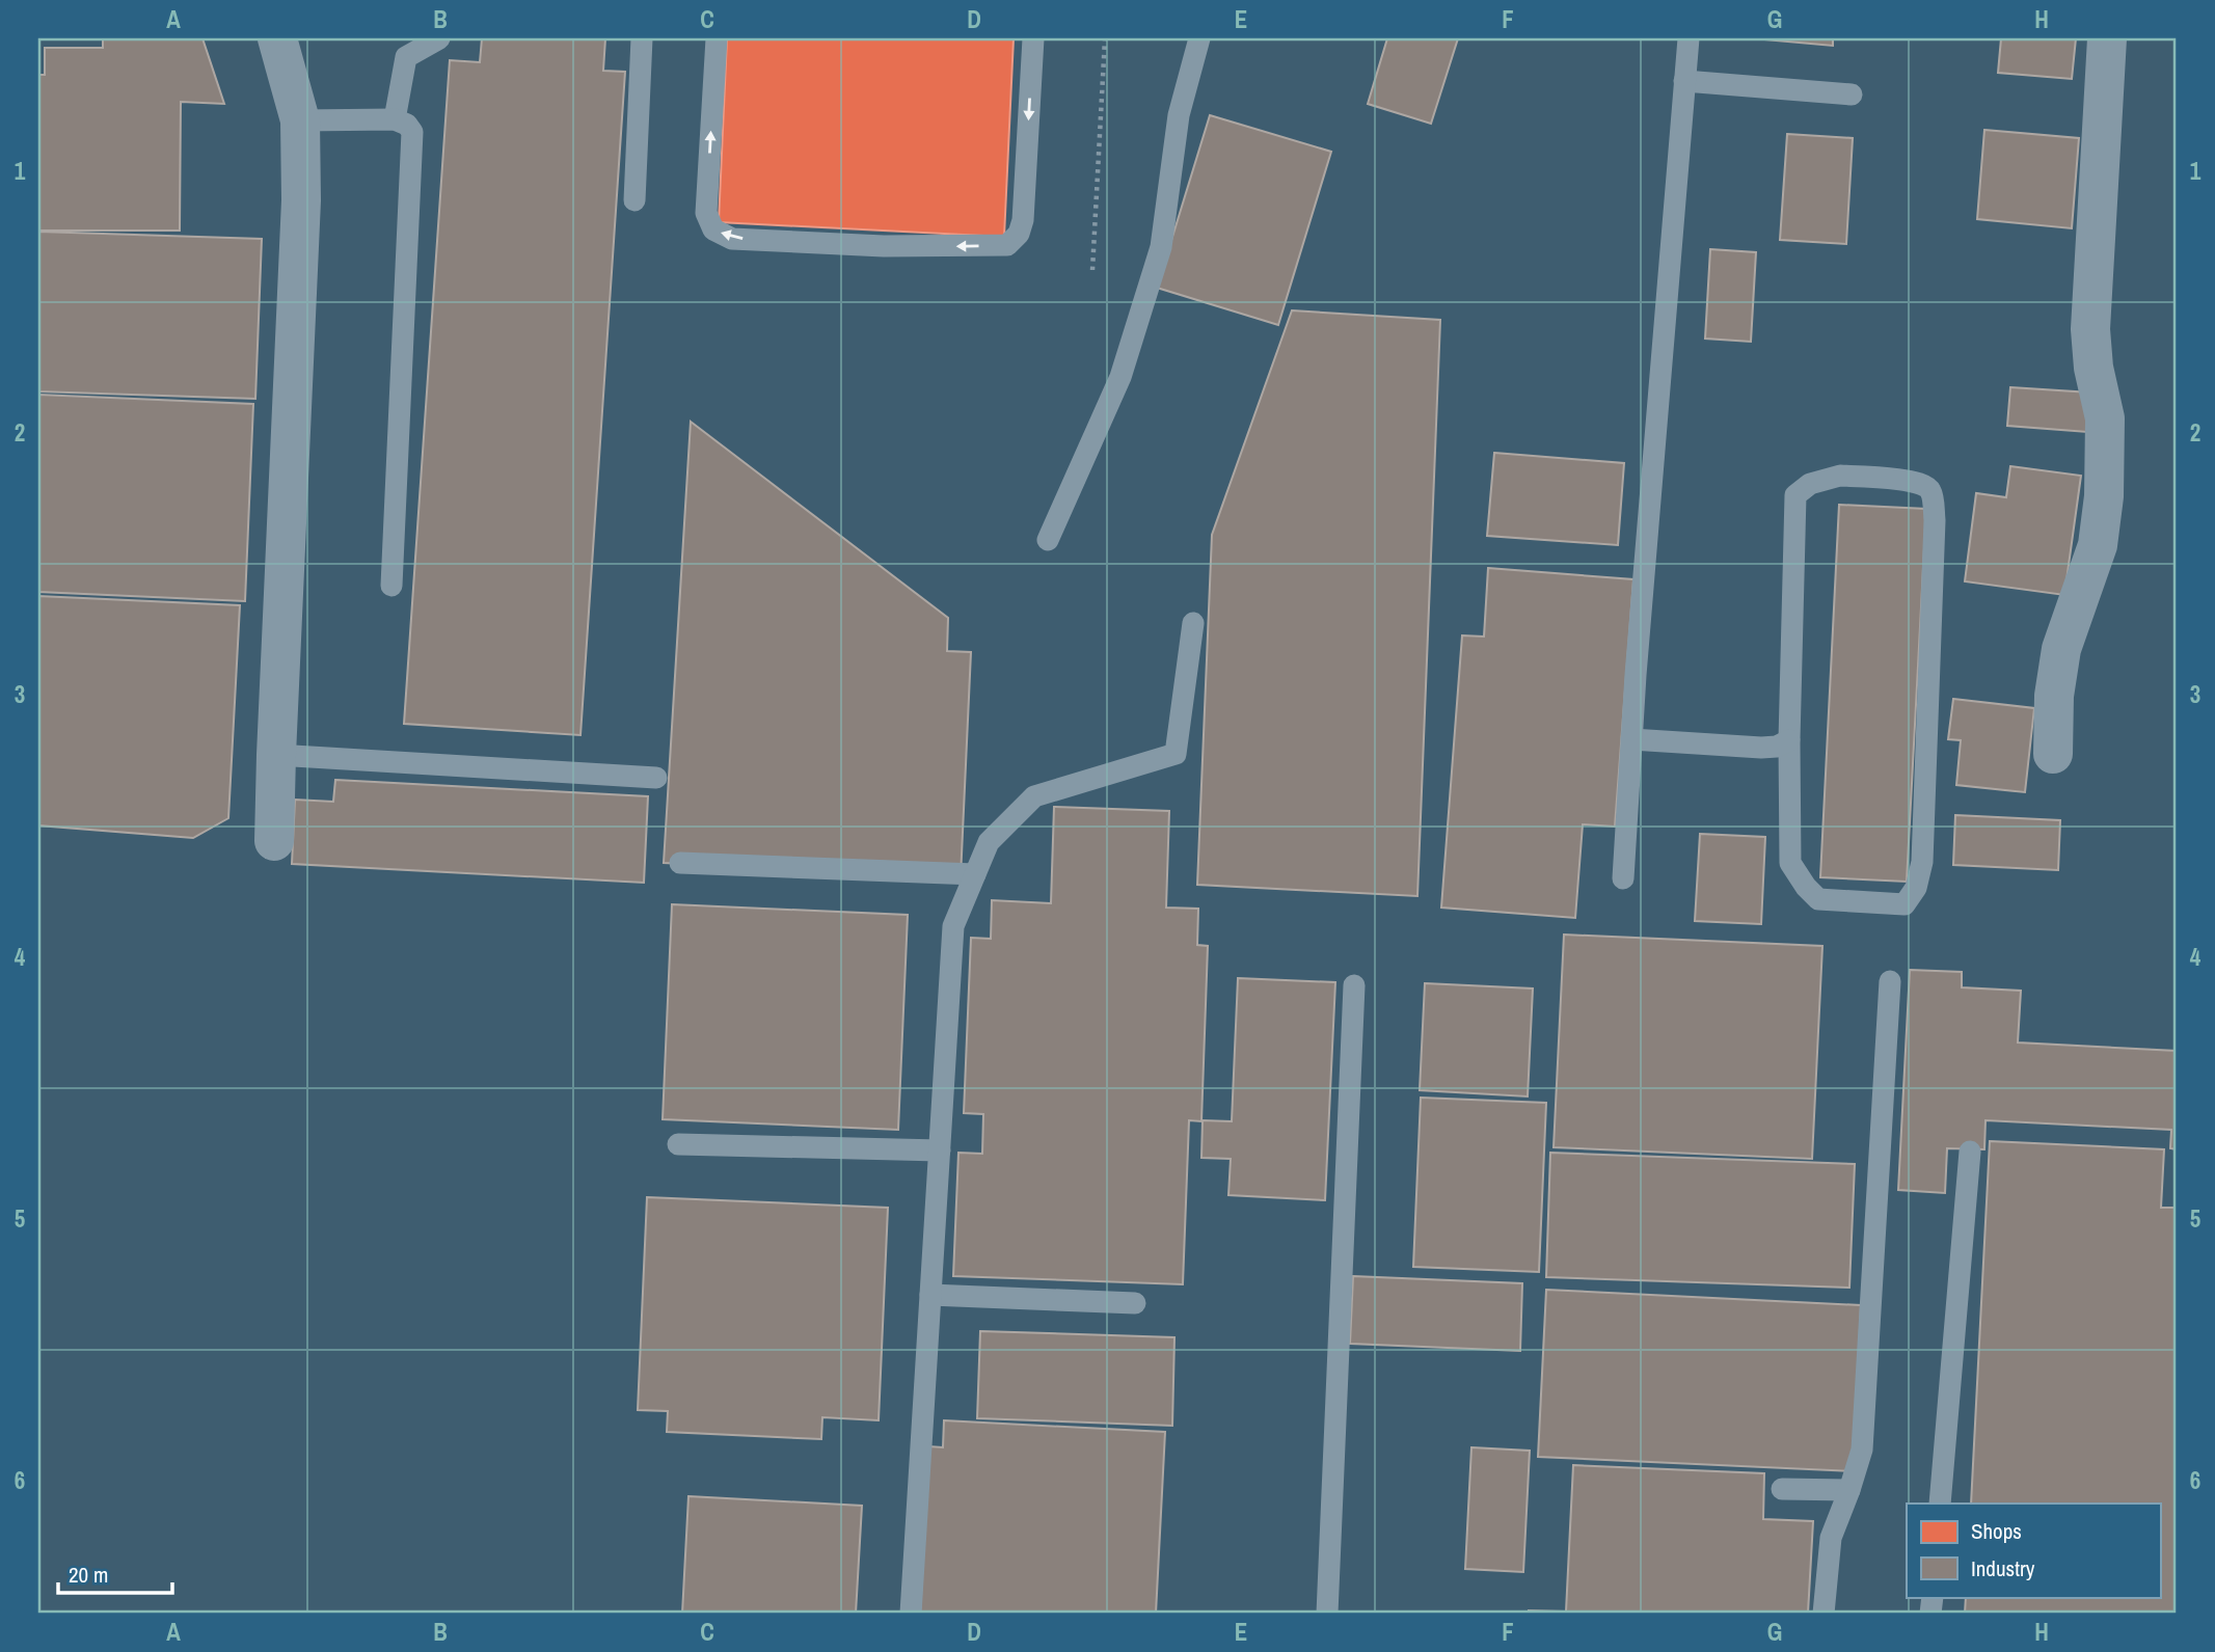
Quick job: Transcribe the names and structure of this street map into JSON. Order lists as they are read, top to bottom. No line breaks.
{"legend":["Shops","Industry"],"scale_bar":"20 m","grid":{"columns":["A","B","C","D","E","F","G","H"],"rows":["1","2","3","4","5","6"]}}
